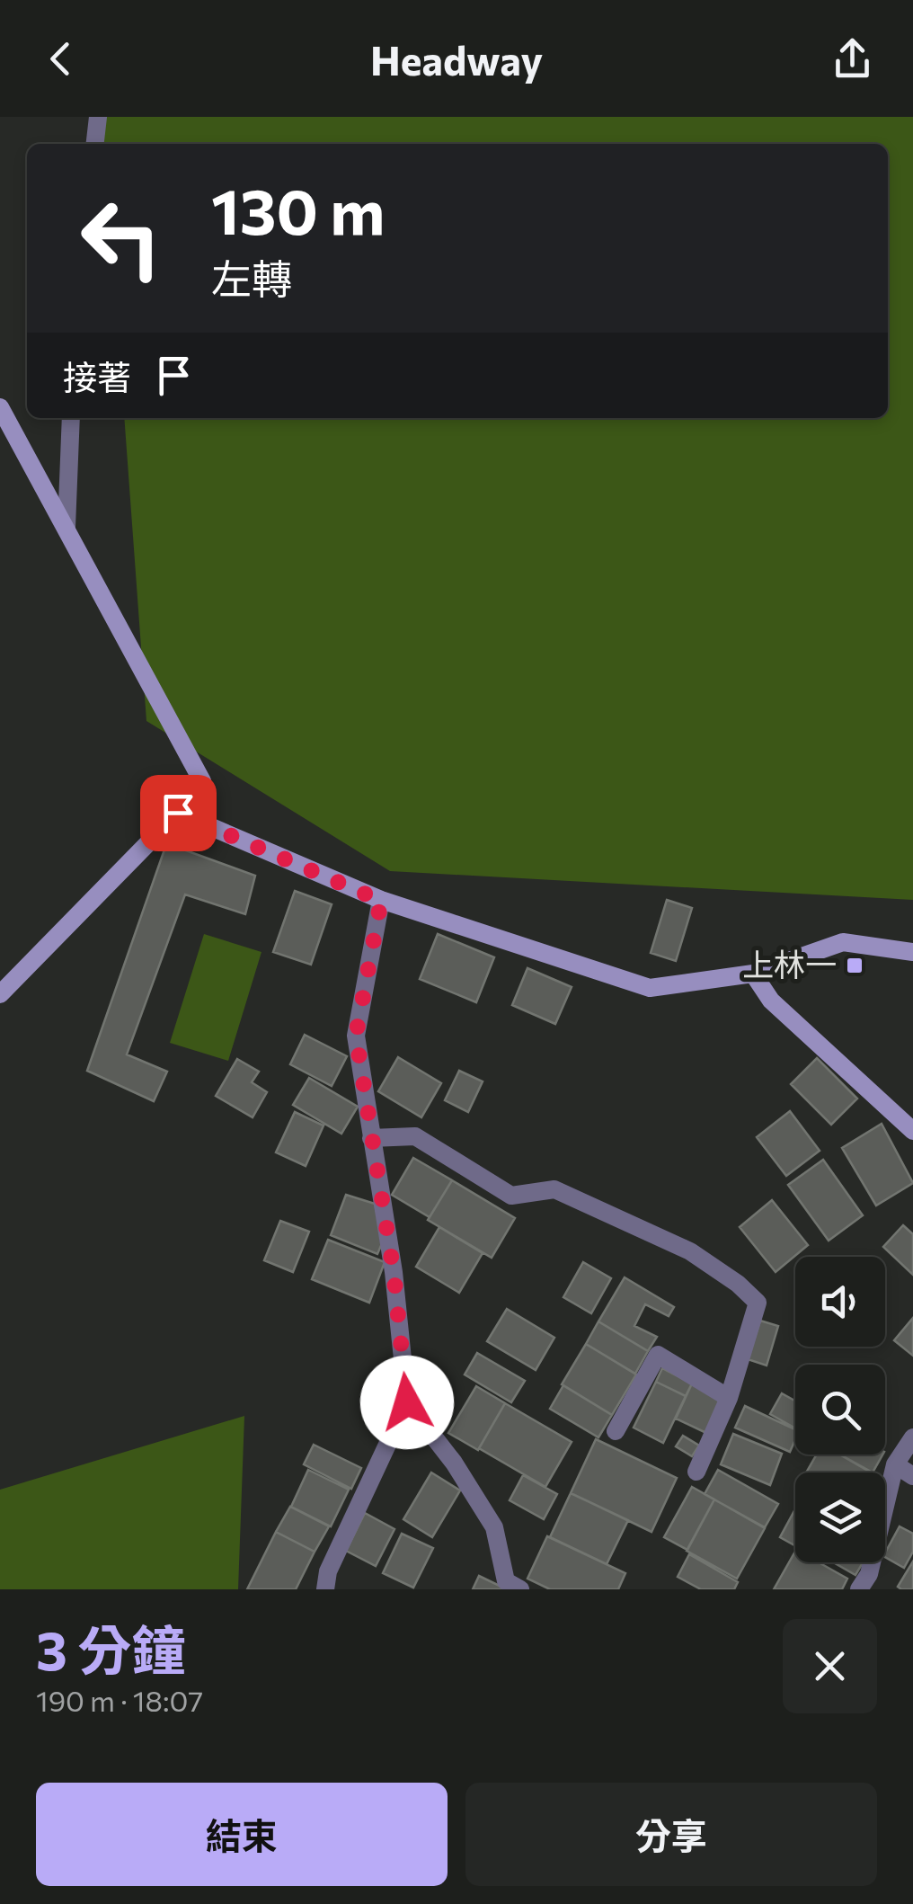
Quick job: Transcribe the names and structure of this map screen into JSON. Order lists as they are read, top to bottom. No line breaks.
{"places":{"transit":["上林一"]},"page":{"header":"Headway","turn":["130 m","左轉"],"then":"接著","heading":["3 分鐘","190 m · 18:07"],"buttons":["結束","分享"]}}
